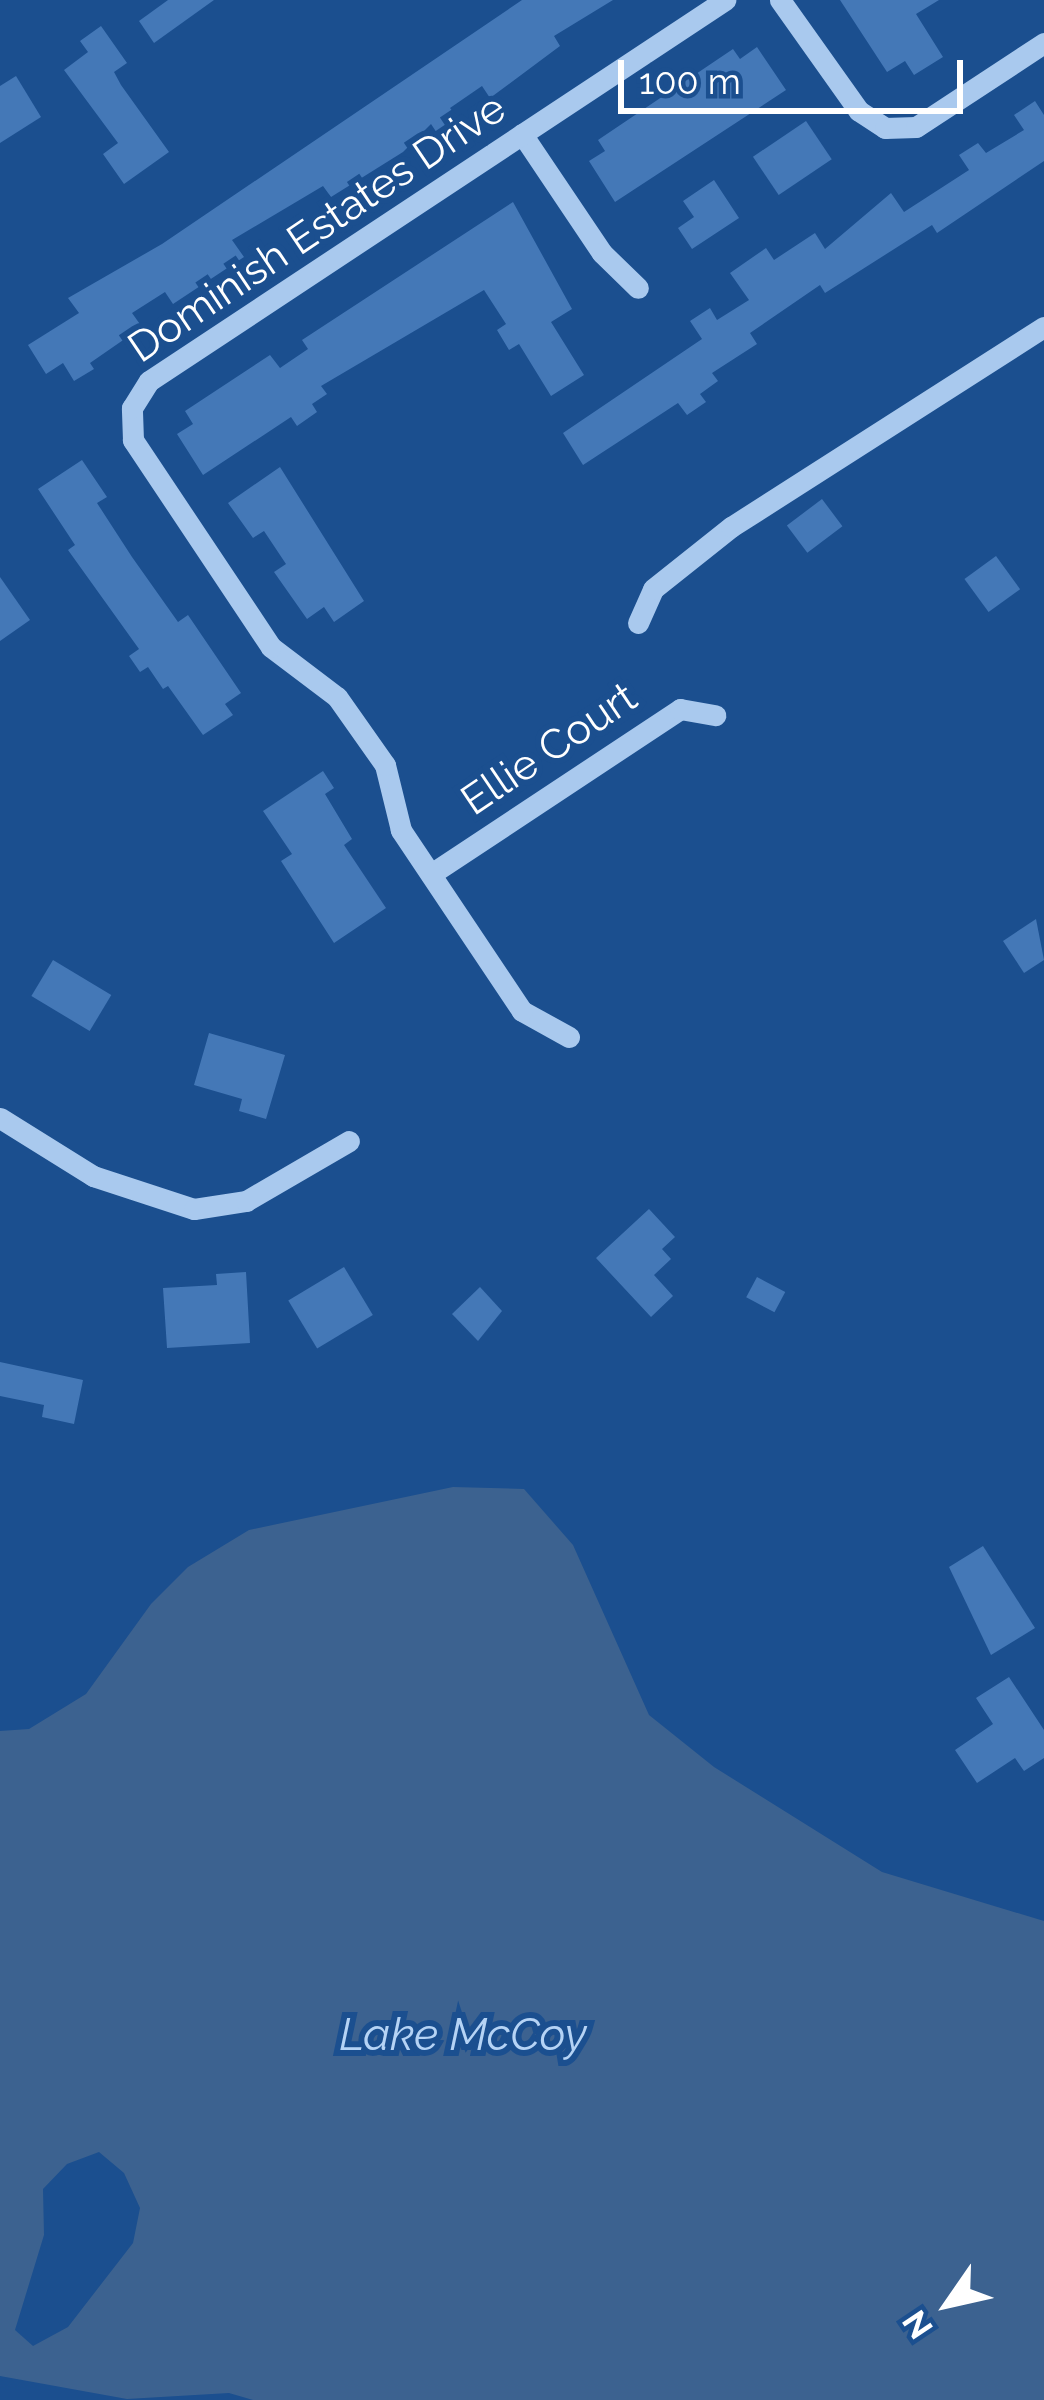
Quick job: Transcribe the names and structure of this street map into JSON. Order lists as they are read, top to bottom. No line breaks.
{"streets":{"street":["Dominish Estates Drive","Ellie Court"]},"crossings":[["Dominish Estates Drive","Ellie Court"]],"water":["Lake McCoy"],"scale_bar":"100 m","north":"bottom left"}
